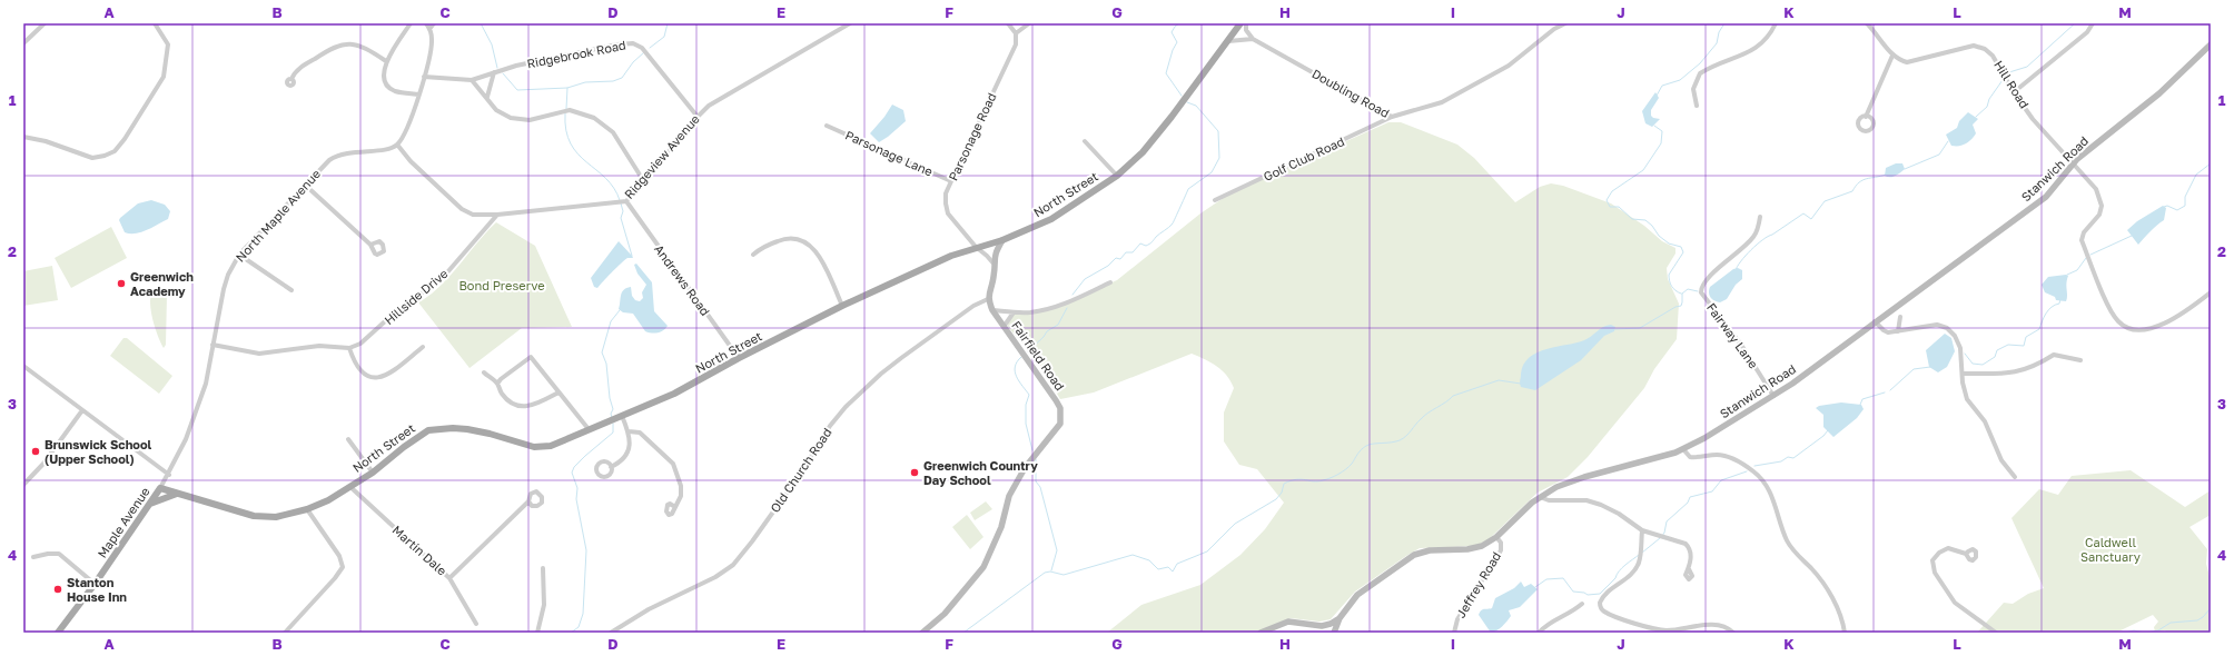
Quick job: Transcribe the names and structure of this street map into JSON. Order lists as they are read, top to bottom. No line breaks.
{"streets":{"main road":["North Street","Maple Avenue"],"street":["Ridgebrook Road","Hill Road","Doubling Road","Parsonage Road","Parsonage Lane","Ridgeview Avenue","Golf Club Road","Stanwich Road","North Maple Avenue","Andrews Road","Hillside Drive","Fairway Lane","Fairfield Road","Old Church Road","Martin Dale","Jeffrey Road"]},"crossings":[["Ridgebrook Road","Ridgeview Avenue"],["Hill Road","Stanwich Road"],["Doubling Road","Golf Club Road"],["Parsonage Road","Parsonage Lane"],["Parsonage Road","North Street"],["Ridgeview Avenue","North Maple Avenue"],["Ridgeview Avenue","Andrews Road"],["Ridgeview Avenue","Hillside Drive"],["Stanwich Road","Fairway Lane"],["Stanwich Road","Jeffrey Road"],["North Street","North Maple Avenue"],["North Street","Andrews Road"],["North Street","Maple Avenue"],["North Street","Martin Dale"],["North Maple Avenue","Maple Avenue"],["Fairfield Road","Old Church Road"]],"parks":["Bond Preserve","Caldwell Sanctuary"],"places":["Greenwich Academy","Brunswick School (Upper School)","Greenwich Country Day School","Stanton House Inn"],"grid":{"columns":["A","B","C","D","E","F","G","H","I","J","K","L","M"],"rows":["1","2","3","4"]}}
